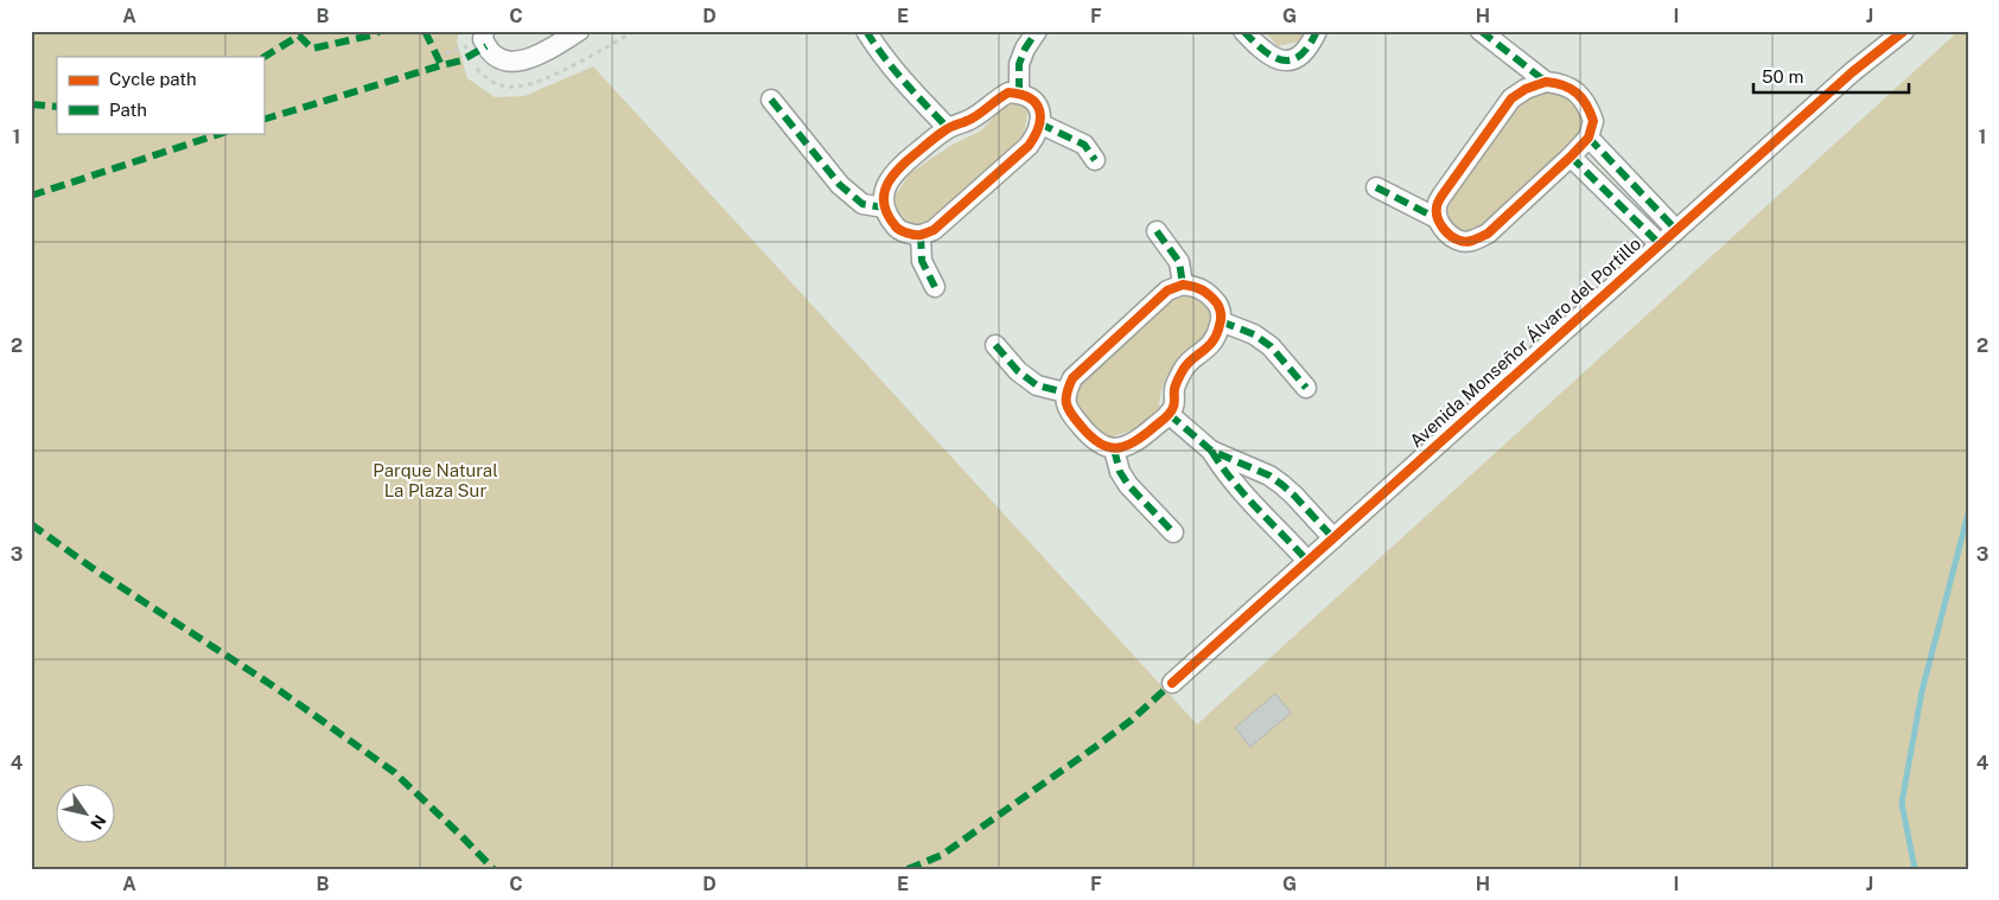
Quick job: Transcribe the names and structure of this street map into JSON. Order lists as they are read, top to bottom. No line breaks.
{"streets":{"street":["Avenida Monseñor Álvaro del Portillo"]},"parks":["Parque Natural La Plaza Sur"],"legend":["Cycle path","Path"],"scale_bar":"50 m","north":"bottom right","grid":{"columns":["A","B","C","D","E","F","G","H","I","J"],"rows":["1","2","3","4"]}}
